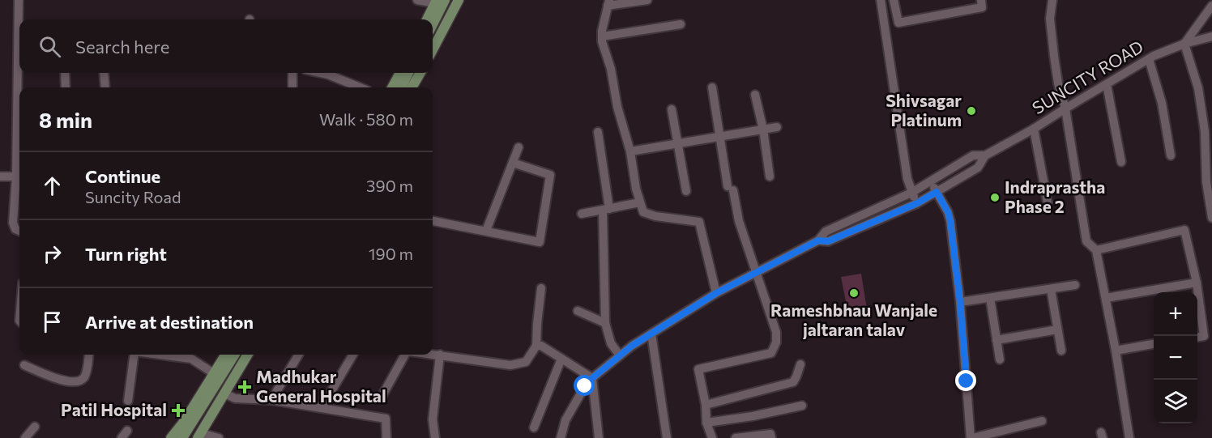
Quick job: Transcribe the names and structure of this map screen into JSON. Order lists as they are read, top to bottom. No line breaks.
{"streets":{"street":["SUNCITY ROAD"]},"places":{"other":["Shivsagar Platinum","Indraprastha Phase 2","Rameshbhau Wanjale jaltaran talav"],"health":["Madhukar General Hospital","Patil Hospital"]},"page":{"search":"Search here","heading":["8 min","Walk · 580 m"],"list":[["Continue","Suncity Road","390 m"],["Turn right","190 m"],"Arrive at destination"],"map_buttons":["+","−"]}}
